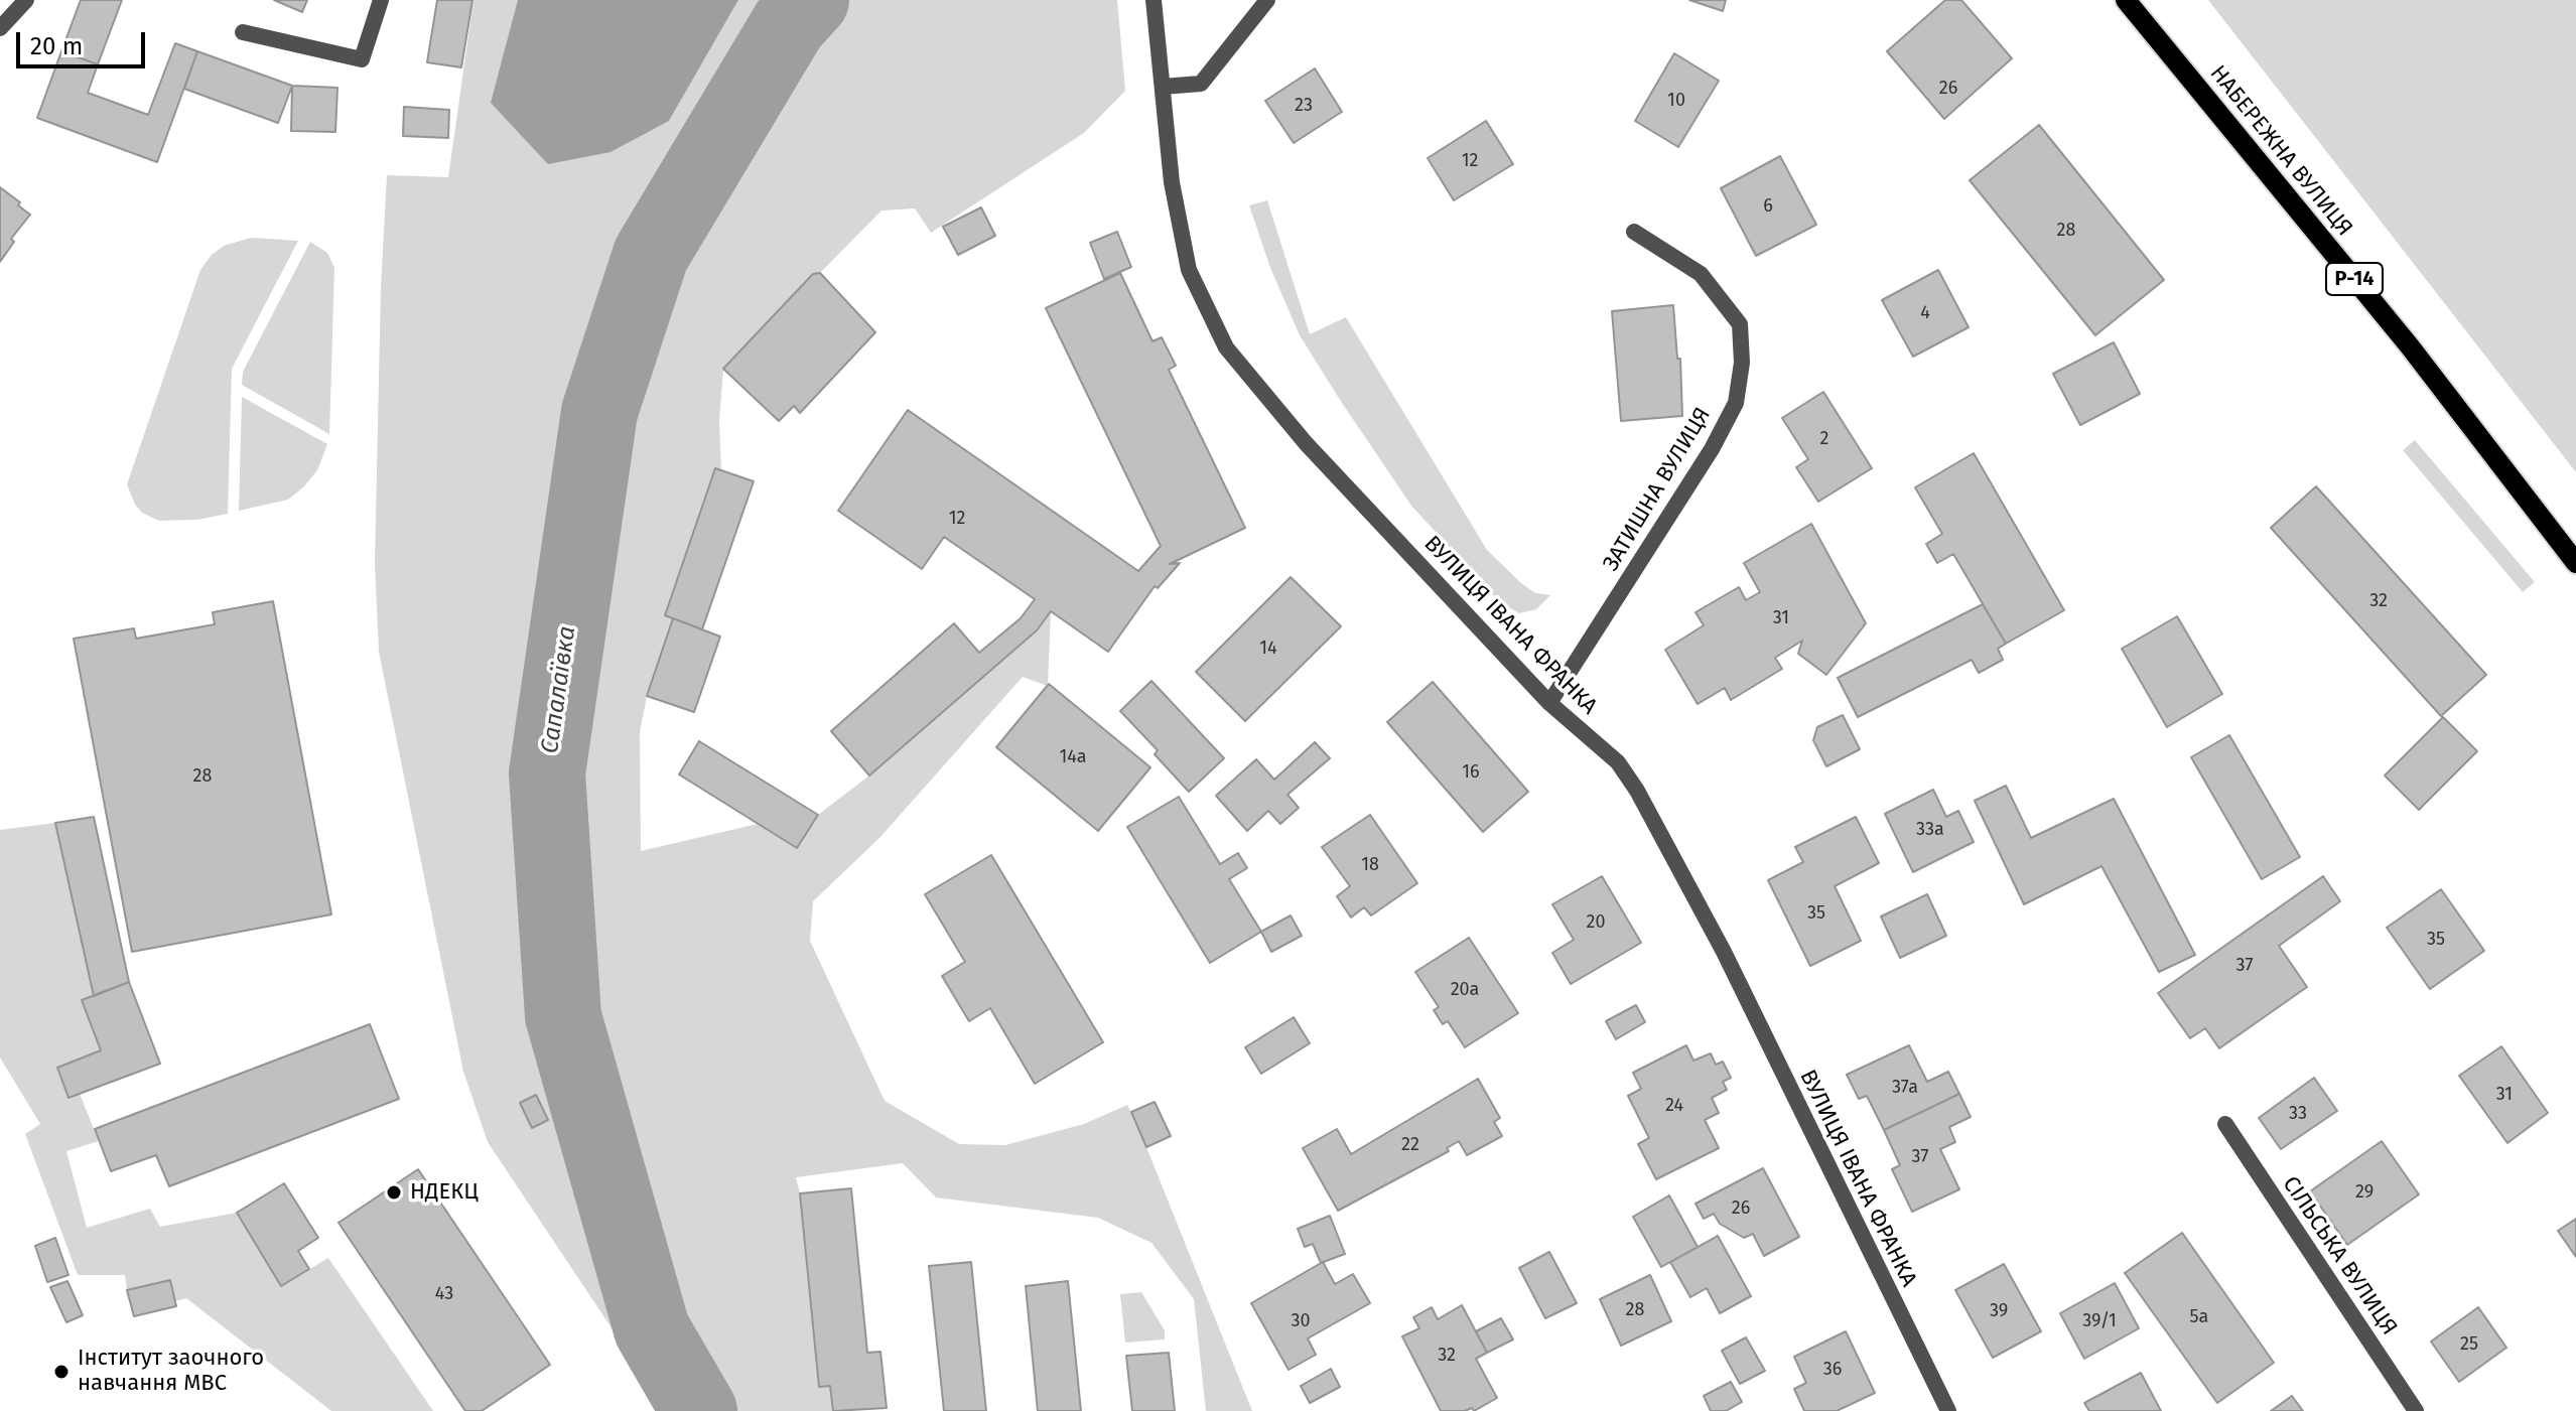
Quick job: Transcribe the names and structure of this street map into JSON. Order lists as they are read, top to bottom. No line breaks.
{"streets":{"main road":["НАБЕРЕЖНА ВУЛИЦЯ","Р-14"],"street":["ЗАТИШНА ВУЛИЦЯ","ВУЛИЦЯ ІВАНА ФРАНКА","СІЛЬСЬКА ВУЛИЦЯ"]},"crossings":[["ЗАТИШНА ВУЛИЦЯ","ВУЛИЦЯ ІВАНА ФРАНКА"]],"water":["Сапалаївка"],"places":["НДЕКЦ","Інститут заочного навчання МВС"],"house_numbers":["26","10","23","12","6","28","4","2","12","32","31","14","14а","16","28","33а","18","35","20","35","37","20а","37а","31","24","33","22","37","29","26","43","28","39","5а","30","39/1","25","32","36"],"scale_bar":"20 m"}
